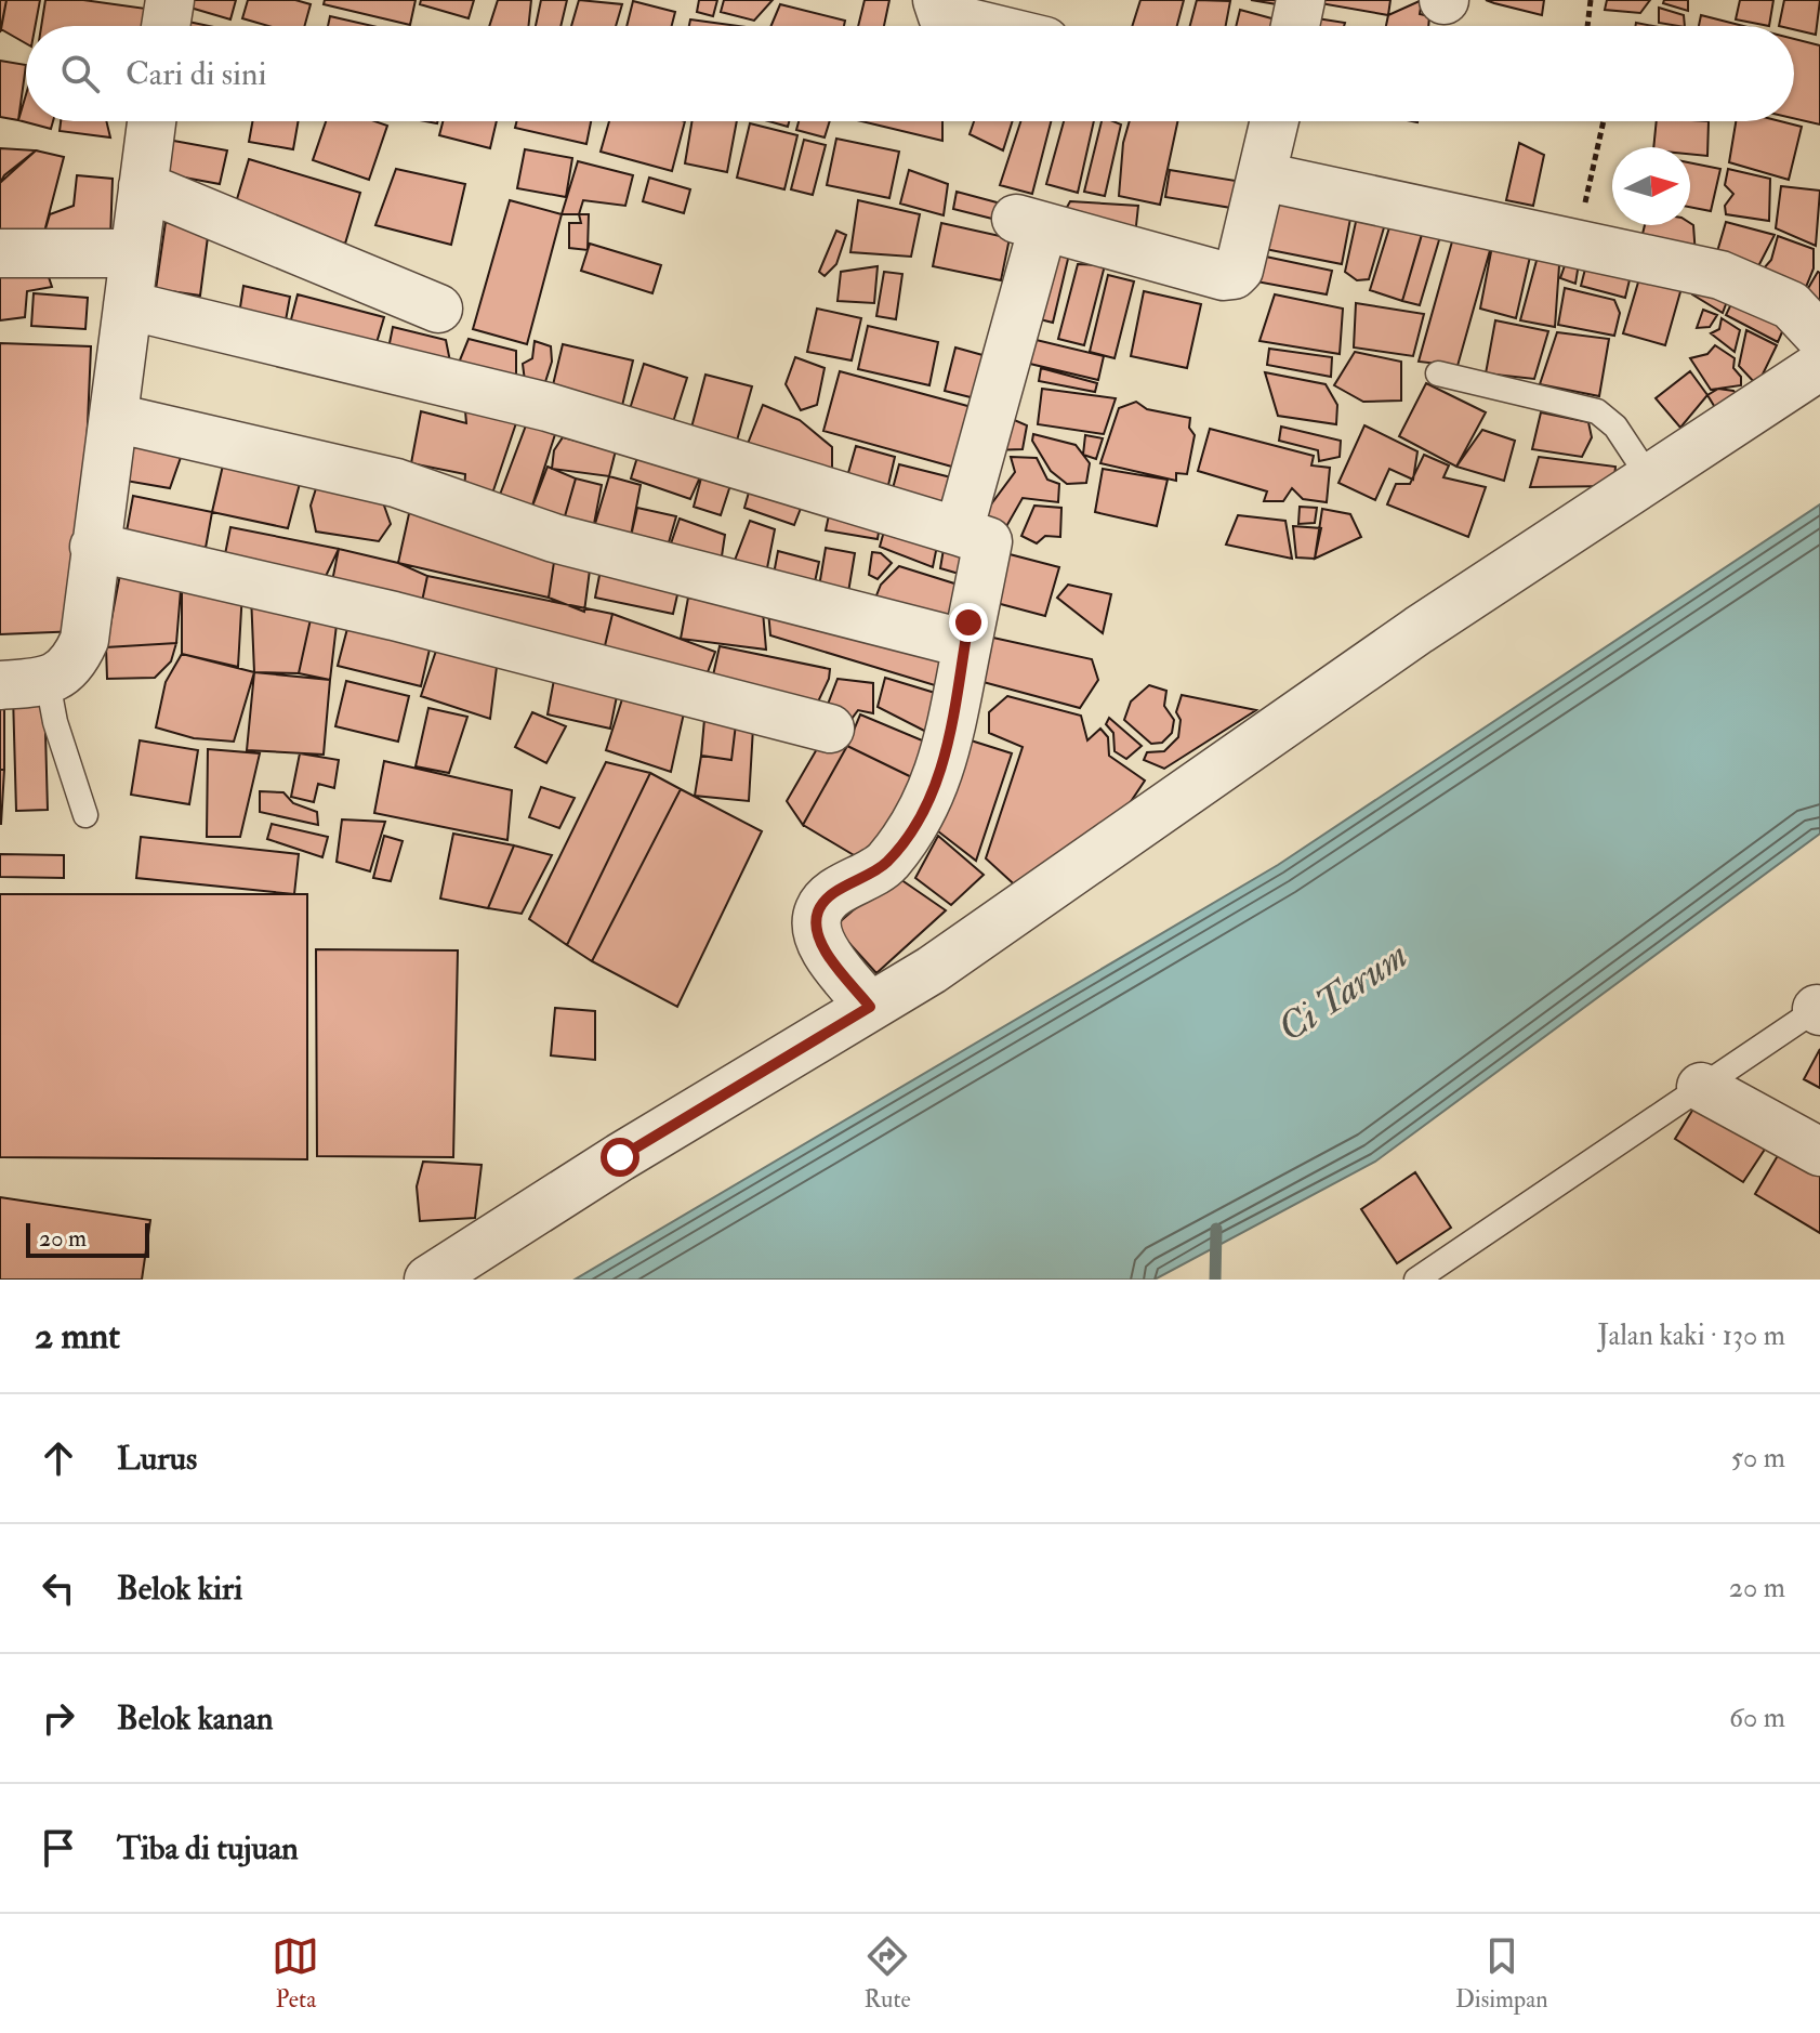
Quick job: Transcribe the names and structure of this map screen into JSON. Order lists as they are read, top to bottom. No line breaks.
{"water":["Ci Tarum"],"scale_bar":"20 m","north":"right","page":{"search":"Cari di sini","scale":"20 m","heading":["2 mnt","Jalan kaki · 130 m"],"list":[["Lurus","50 m"],["Belok kiri","20 m"],["Belok kanan","60 m"],"Tiba di tujuan"],"nav":["Peta","Rute","Disimpan"]}}
